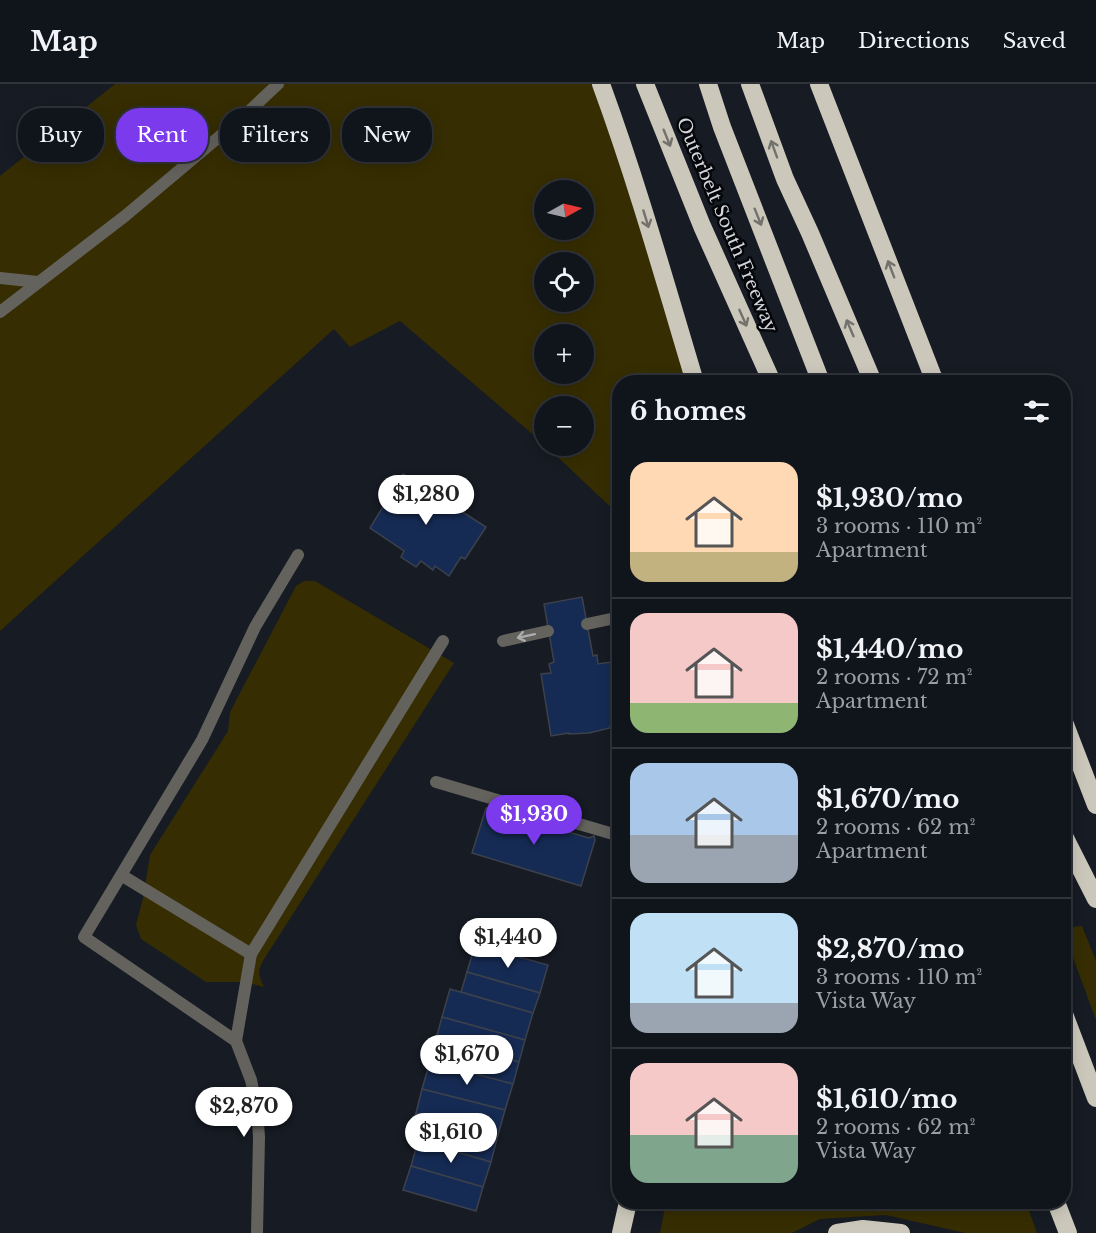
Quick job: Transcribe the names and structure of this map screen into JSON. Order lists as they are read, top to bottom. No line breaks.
{"streets":{"highway":["Outerbelt South Freeway"]},"north":"right","page":{"header":"Map","nav":["Map","Directions","Saved"],"chip":["Buy","Rent","Filters","New"],"map_buttons":["+","−"],"heading":"6 homes","list":[{"name":"$1,930/mo","note":"3 rooms · 110 m² · Apartment"},{"name":"$1,440/mo","note":"2 rooms · 72 m² · Apartment"},{"name":"$1,670/mo","note":"2 rooms · 62 m² · Apartment"},{"name":"$2,870/mo","note":"3 rooms · 110 m² · Vista Way"},{"name":"$1,610/mo","note":"2 rooms · 62 m² · Vista Way"}],"price":["$1,280","$1,930","$1,440","$1,670","$2,870","$1,610"]}}
